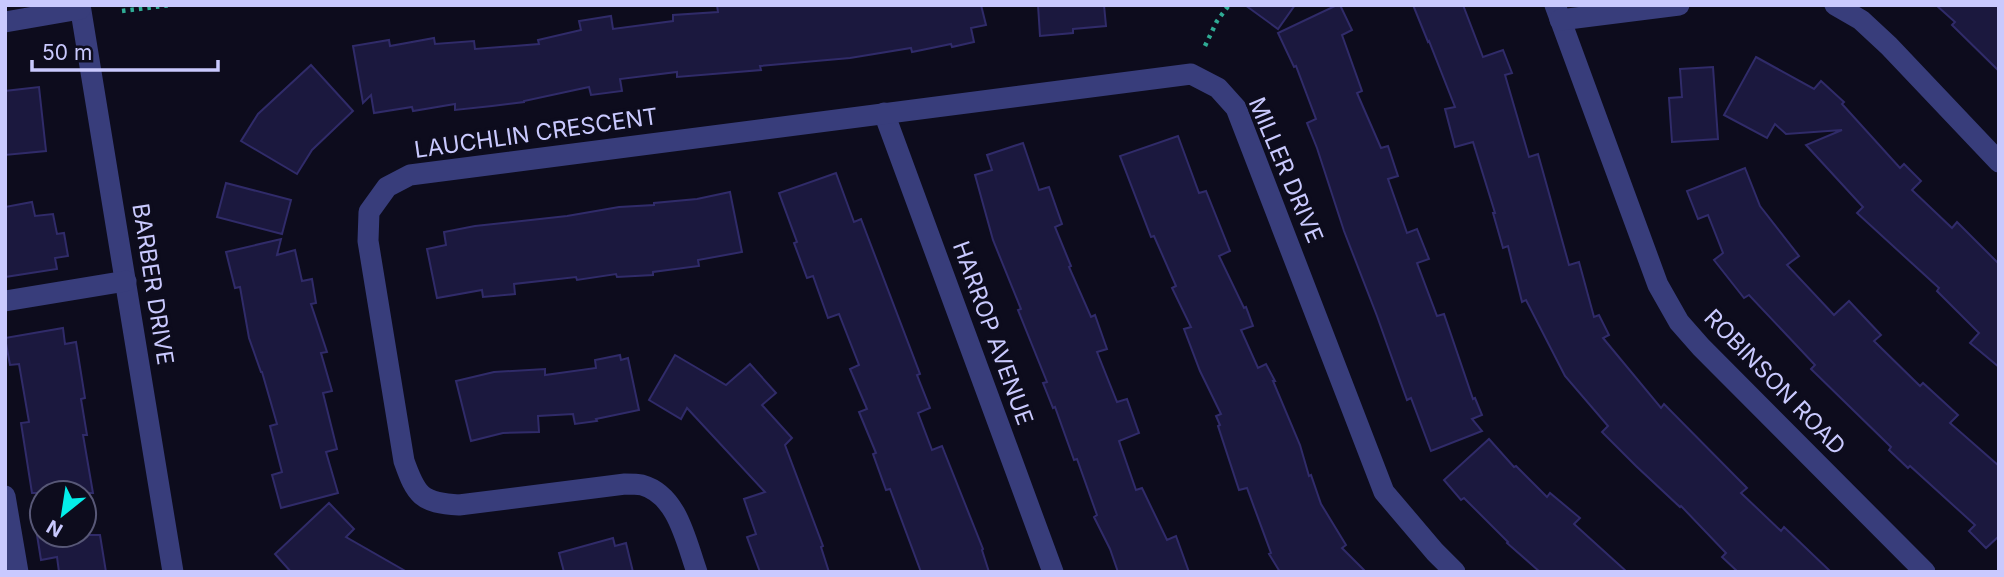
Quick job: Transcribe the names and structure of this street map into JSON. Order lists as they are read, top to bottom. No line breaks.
{"streets":{"street":["LAUCHLIN CRESCENT","MILLER DRIVE","BARBER DRIVE","HARROP AVENUE","ROBINSON ROAD"]},"crossings":[["LAUCHLIN CRESCENT","MILLER DRIVE"],["LAUCHLIN CRESCENT","HARROP AVENUE"],["MILLER DRIVE","HARROP AVENUE"]],"scale_bar":"50 m","north":"bottom left"}
